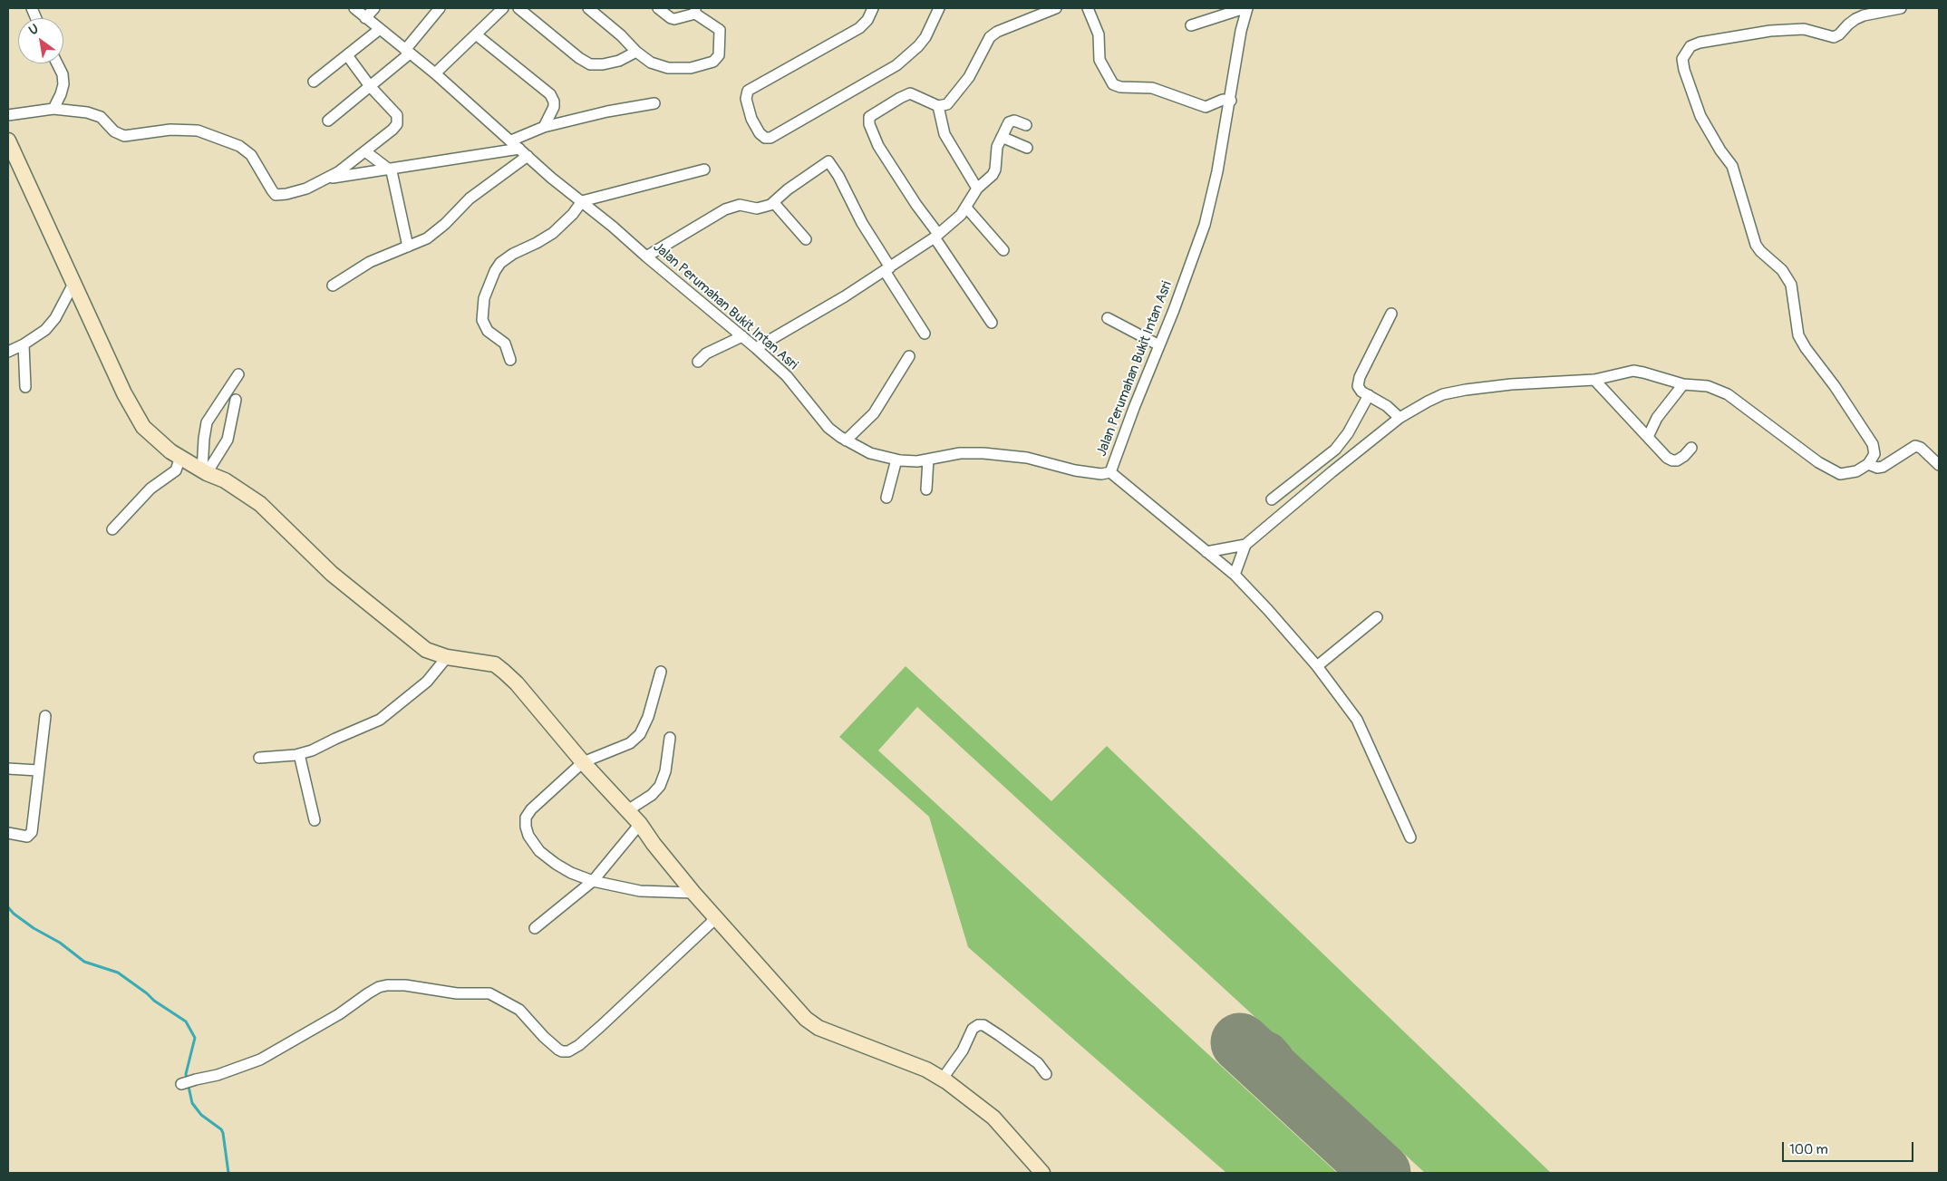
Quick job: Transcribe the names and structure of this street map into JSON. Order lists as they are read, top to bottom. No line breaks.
{"streets":{"street":["Jalan Perumahan Bukit Intan Asri"]},"scale_bar":"100 m","north":"top left"}
